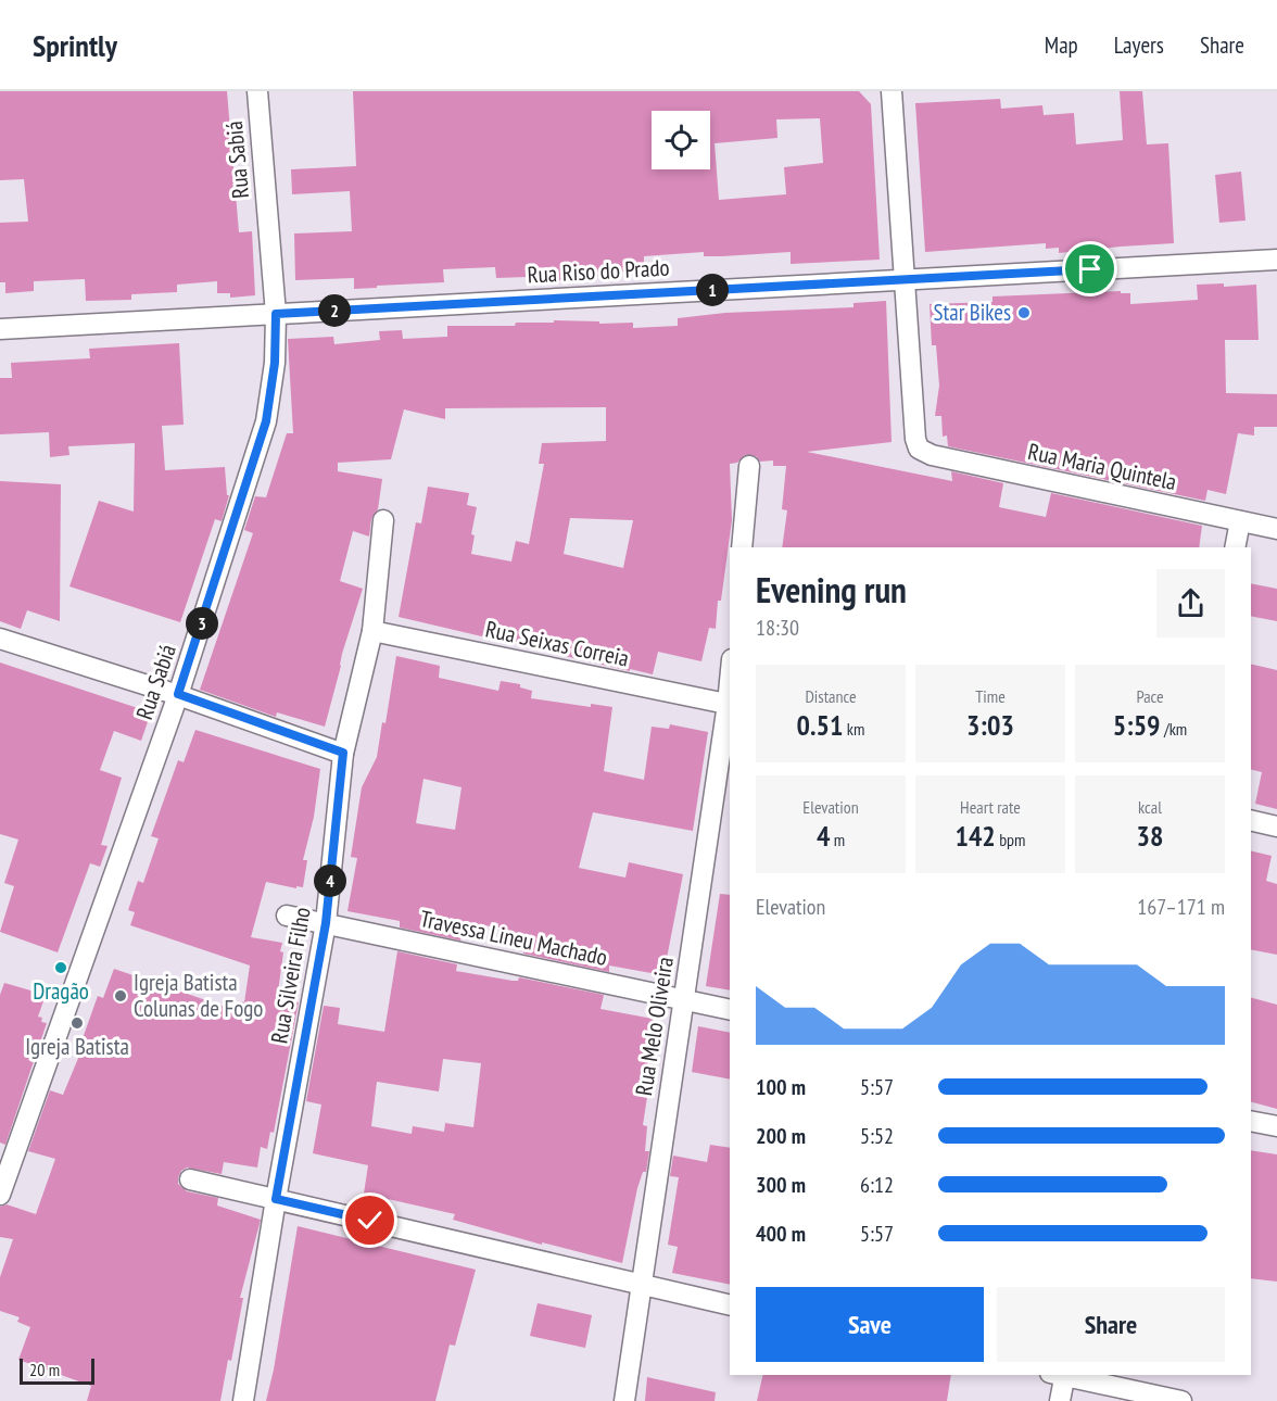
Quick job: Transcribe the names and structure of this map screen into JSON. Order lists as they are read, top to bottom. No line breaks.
{"streets":{"street":["Rua Sabiá","Rua Riso do Prado","Rua Maria Quintela","Rua Seixas Correia","Travessa Lineu Machado","Rua Silveira Filho","Rua Melo Oliveira"]},"crossings":[["Rua Sabiá","Rua Riso do Prado"],["Rua Riso do Prado","Rua Maria Quintela"],["Rua Seixas Correia","Rua Silveira Filho"],["Rua Seixas Correia","Rua Melo Oliveira"],["Travessa Lineu Machado","Rua Silveira Filho"],["Travessa Lineu Machado","Rua Melo Oliveira"]],"places":["Star Bikes","Dragão","Igreja Batista Colunas de Fogo","Igreja Batista"],"scale_bar":"20 m","page":{"header":"Sprintly","nav":["Map","Layers","Share"],"pins":["1","2","3","4"],"heading":["Evening run","18:30"],"stats":[["Distance","0.51 km"],["Time","3:03"],["Pace","5:59 /km"],["Elevation","4 m"],["Heart rate","142 bpm"],["kcal","38"]],"chart":["Elevation","167–171 m"],"list":[{"name":"100 m","note":"5:57"},{"name":"200 m","note":"5:52"},{"name":"300 m","note":"6:12"},{"name":"400 m","note":"5:57"}],"buttons":["Save","Share"],"scale":"20 m"}}
